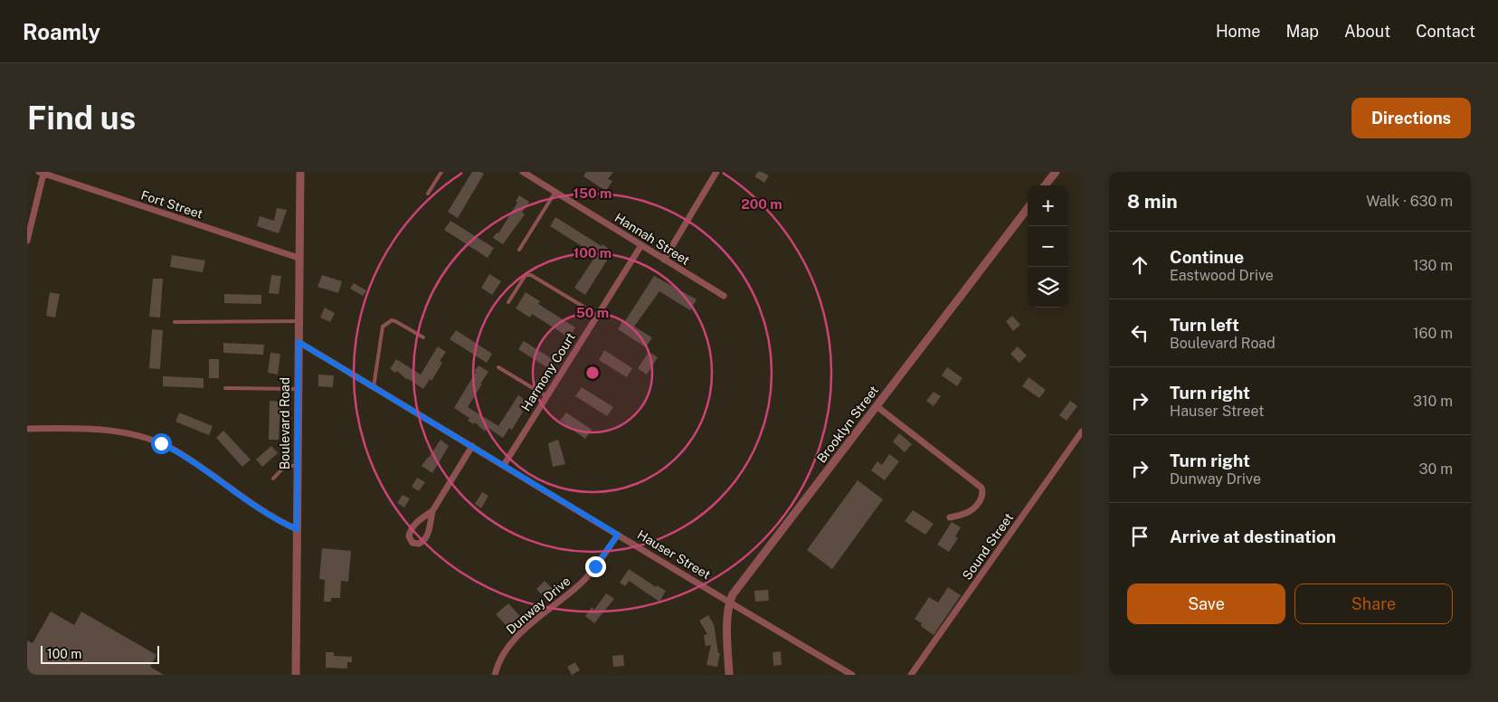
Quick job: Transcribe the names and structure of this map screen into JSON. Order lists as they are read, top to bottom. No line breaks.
{"streets":{"street":["Fort Street","Hannah Street","Harmony Court","Boulevard Road","Brooklyn Street","Sound Street","Hauser Street","Dunway Drive"]},"crossings":[["Fort Street","Boulevard Road"],["Hannah Street","Harmony Court"],["Harmony Court","Hauser Street"],["Boulevard Road","Hauser Street"],["Brooklyn Street","Hauser Street"],["Hauser Street","Dunway Drive"]],"scale_bar":"100 m","page":{"header":"Roamly","nav":["Home","Map","About","Contact"],"buttons":["Directions",["Save","Share"]],"title":"Find us","heading":["8 min","Walk · 630 m"],"map_buttons":["+","−"],"list":[["Continue","Eastwood Drive","130 m"],["Turn left","Boulevard Road","160 m"],["Turn right","Hauser Street","310 m"],["Turn right","Dunway Drive","30 m"],"Arrive at destination"],"scale":"100 m"},"rings":["150 m","200 m","100 m","50 m"]}
